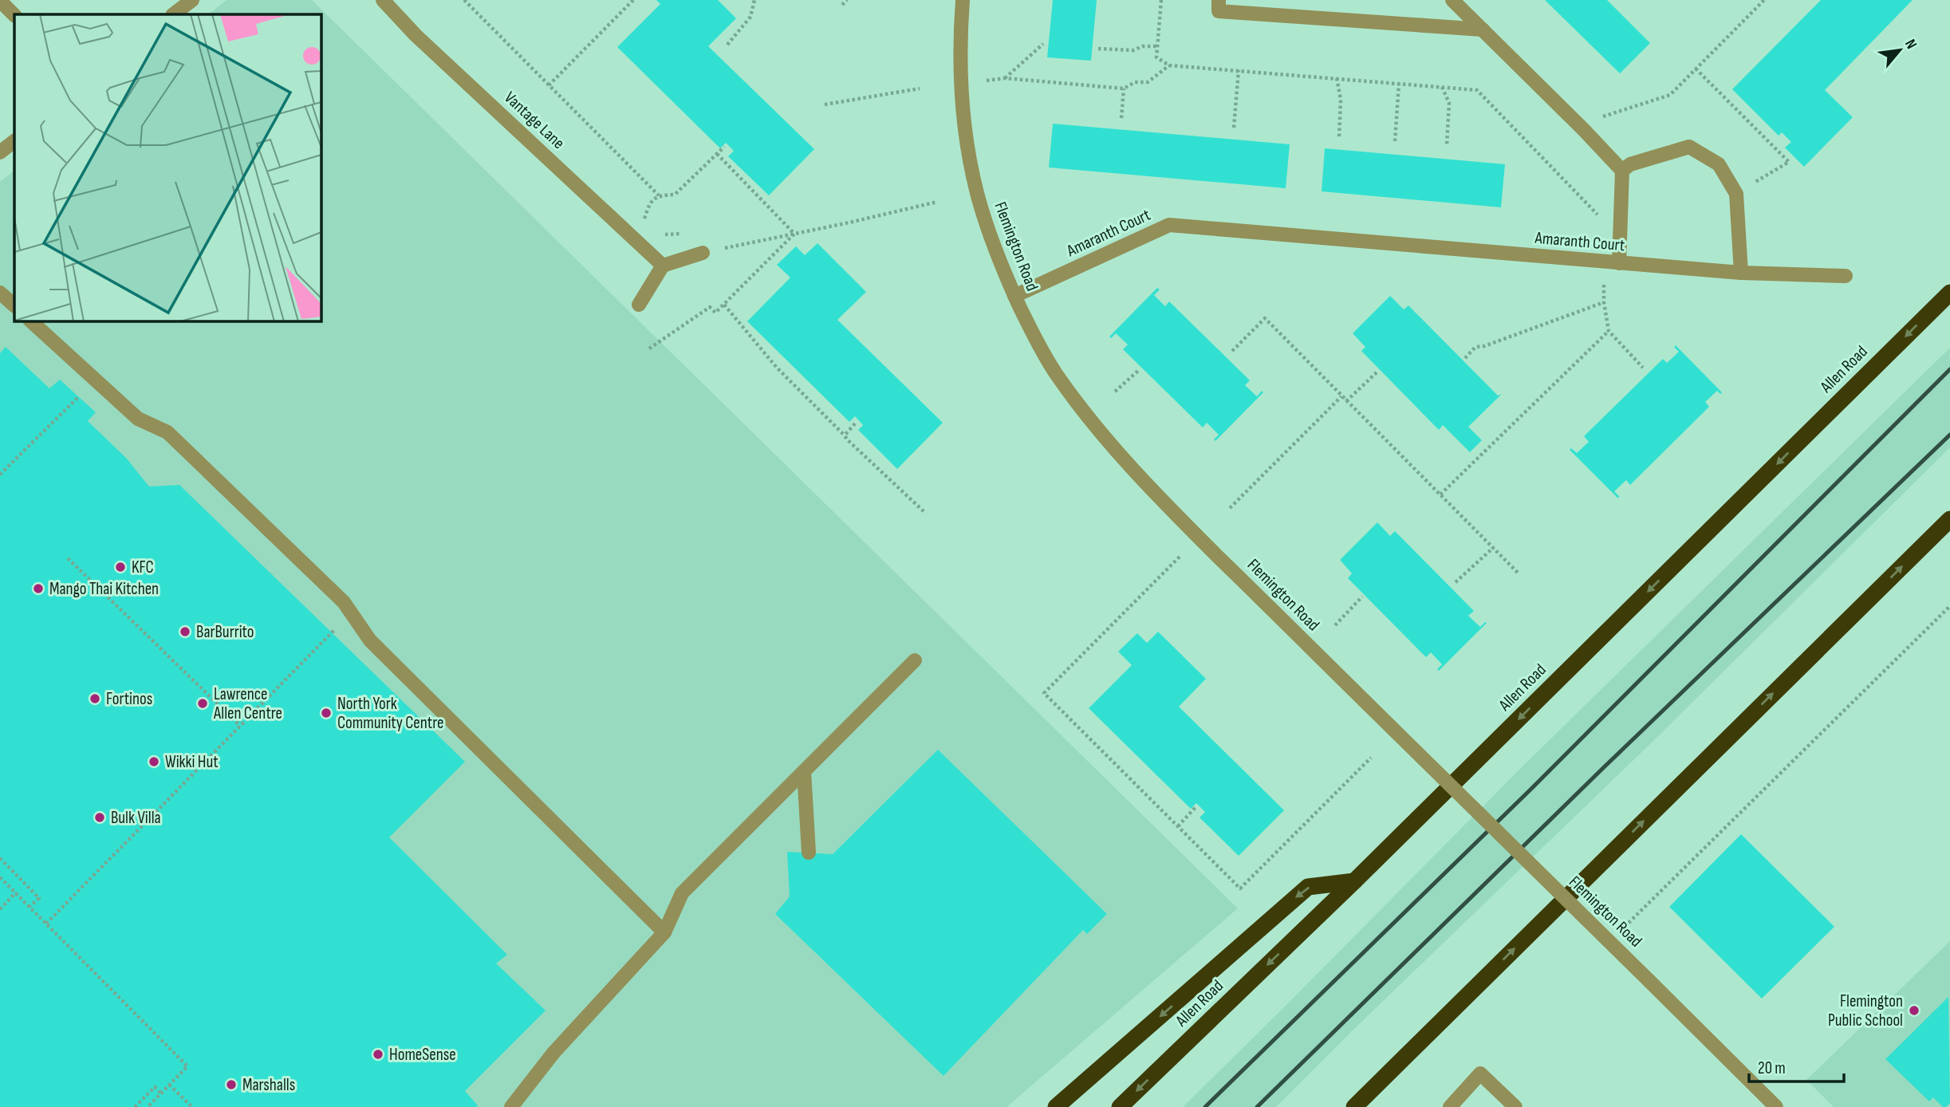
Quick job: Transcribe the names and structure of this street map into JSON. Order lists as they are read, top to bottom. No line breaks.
{"streets":{"highway":["Allen Road"],"street":["Vantage Lane","Amaranth Court","Flemington Road"]},"crossings":[["Amaranth Court","Flemington Road"]],"one_way":["Allen Road"],"places":["KFC","Mango Thai Kitchen","BarBurrito","Fortinos","Lawrence Allen Centre","North York Community Centre","Wikki Hut","Bulk Villa","Flemington Public School","HomeSense","Marshalls"],"scale_bar":"20 m","north":"top right"}
